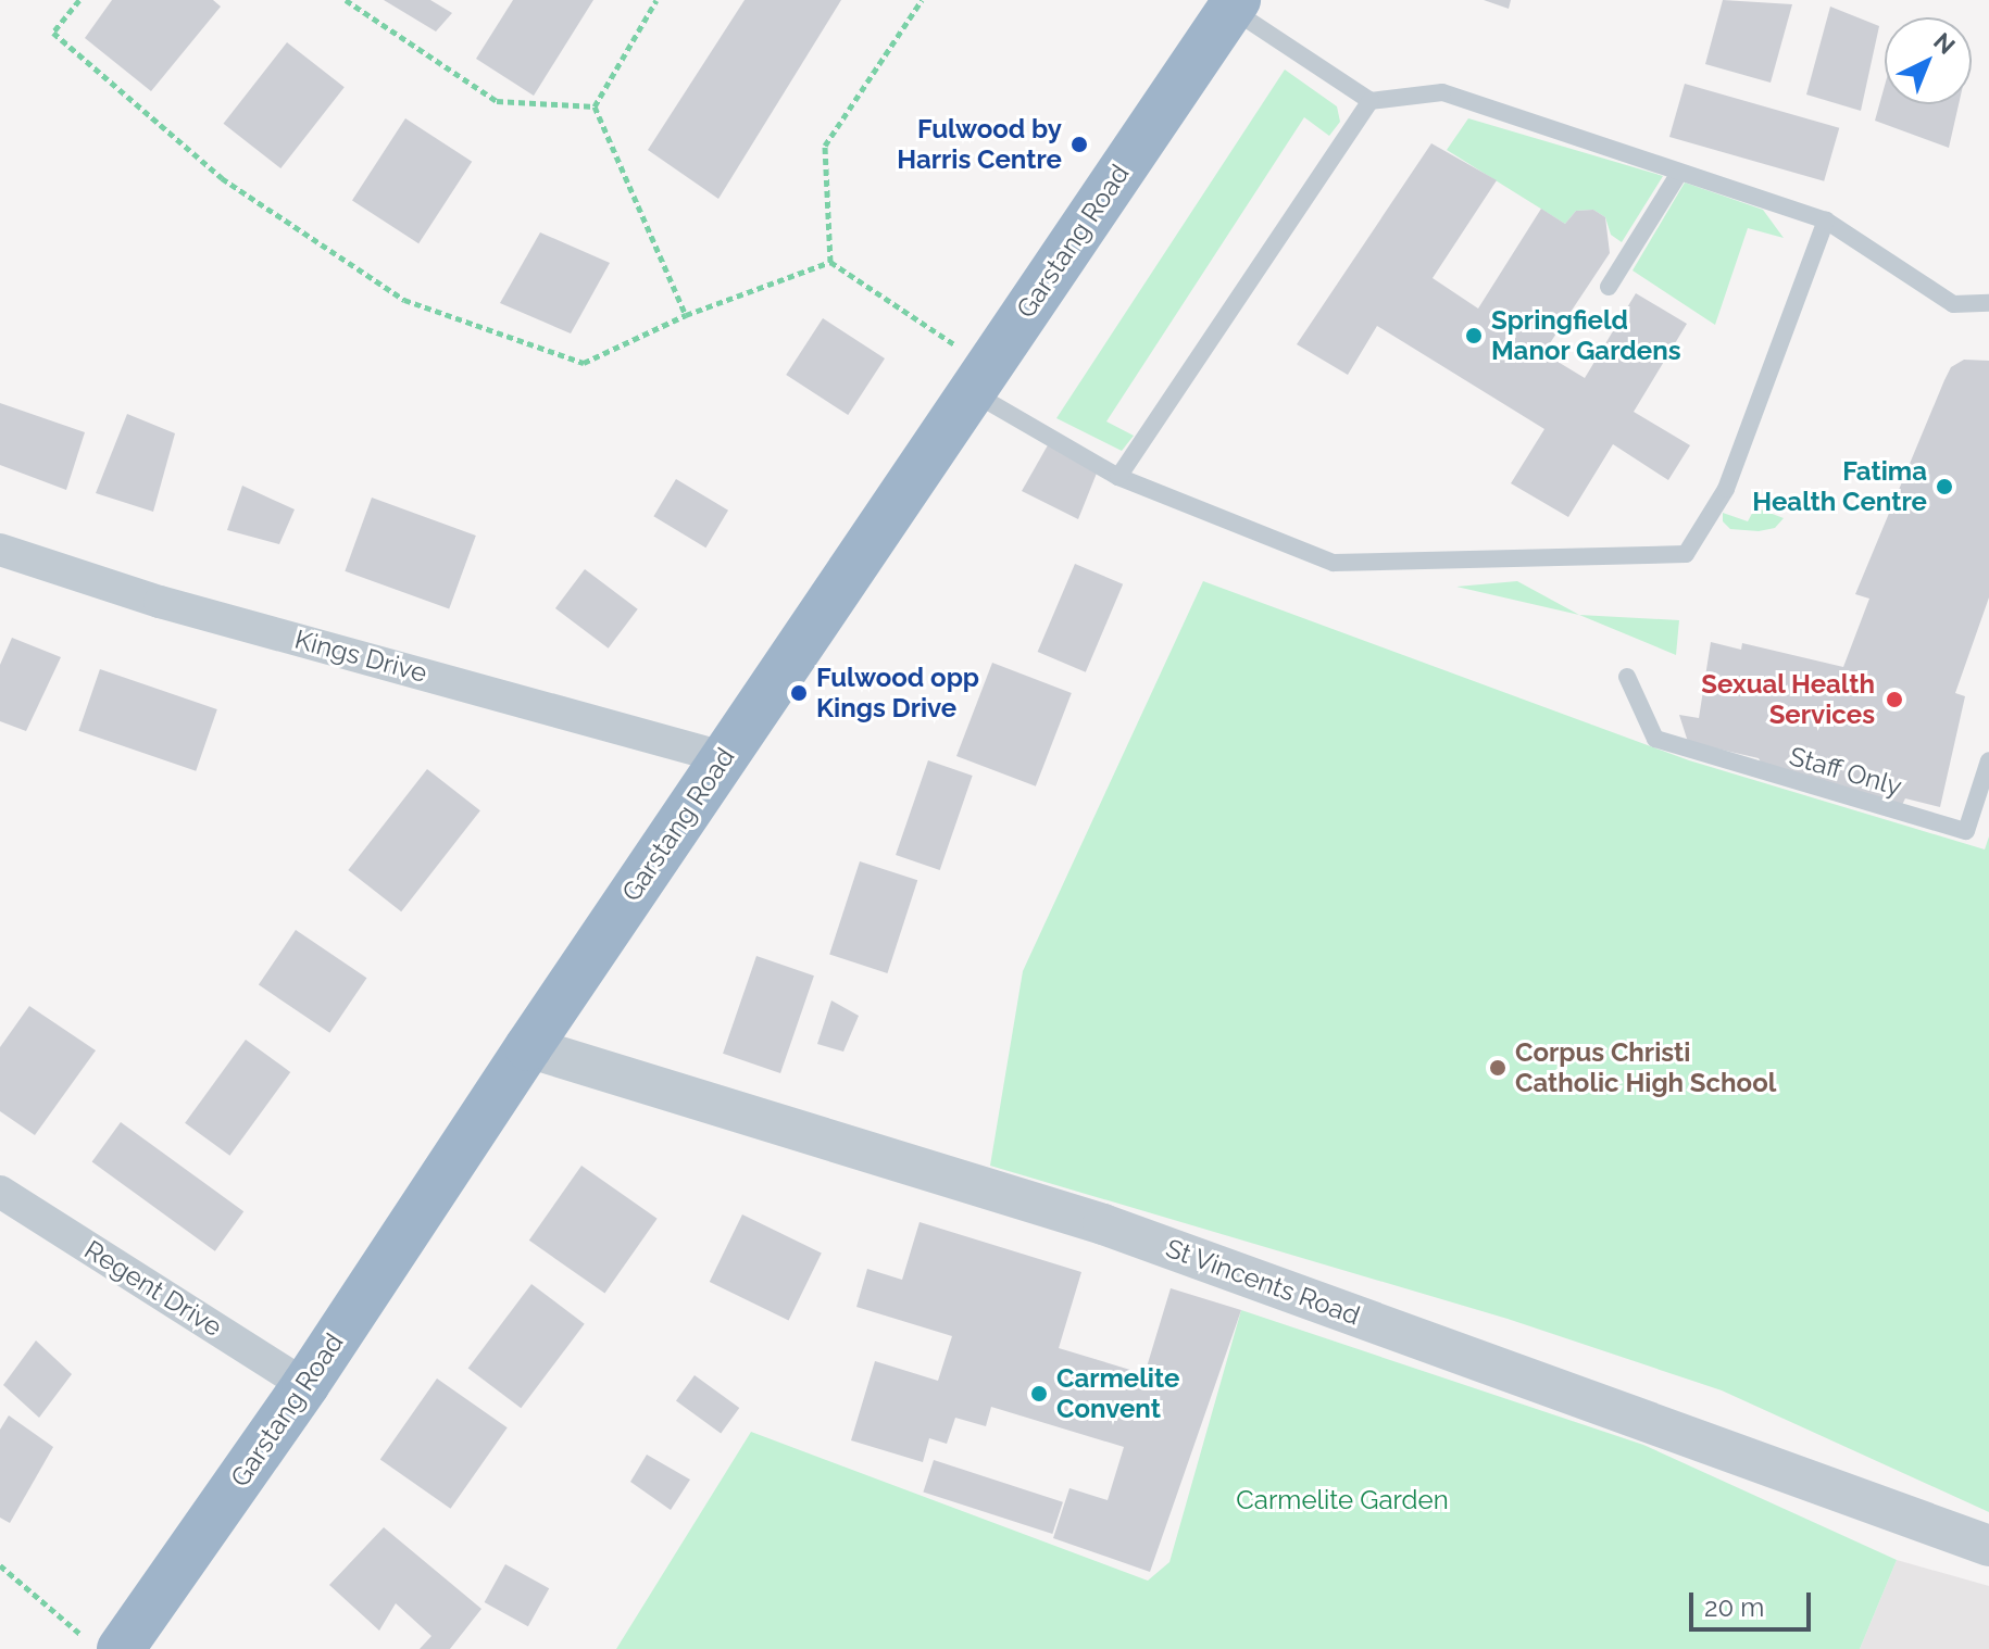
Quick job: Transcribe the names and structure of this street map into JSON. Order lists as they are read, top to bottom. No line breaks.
{"streets":{"highway":["Garstang Road"],"street":["Kings Drive","St Vincents Road","Regent Drive"],"lane":["Staff Only"]},"crossings":[["Garstang Road","Kings Drive"],["Garstang Road","St Vincents Road"],["Garstang Road","Regent Drive"]],"parks":["Carmelite Garden"],"places":["Fulwood by Harris Centre","Springfield Manor Gardens","Fatima Health Centre","Fulwood opp Kings Drive","Sexual Health Services","Corpus Christi Catholic High School","Carmelite Convent"],"scale_bar":"20 m","north":"top right"}
